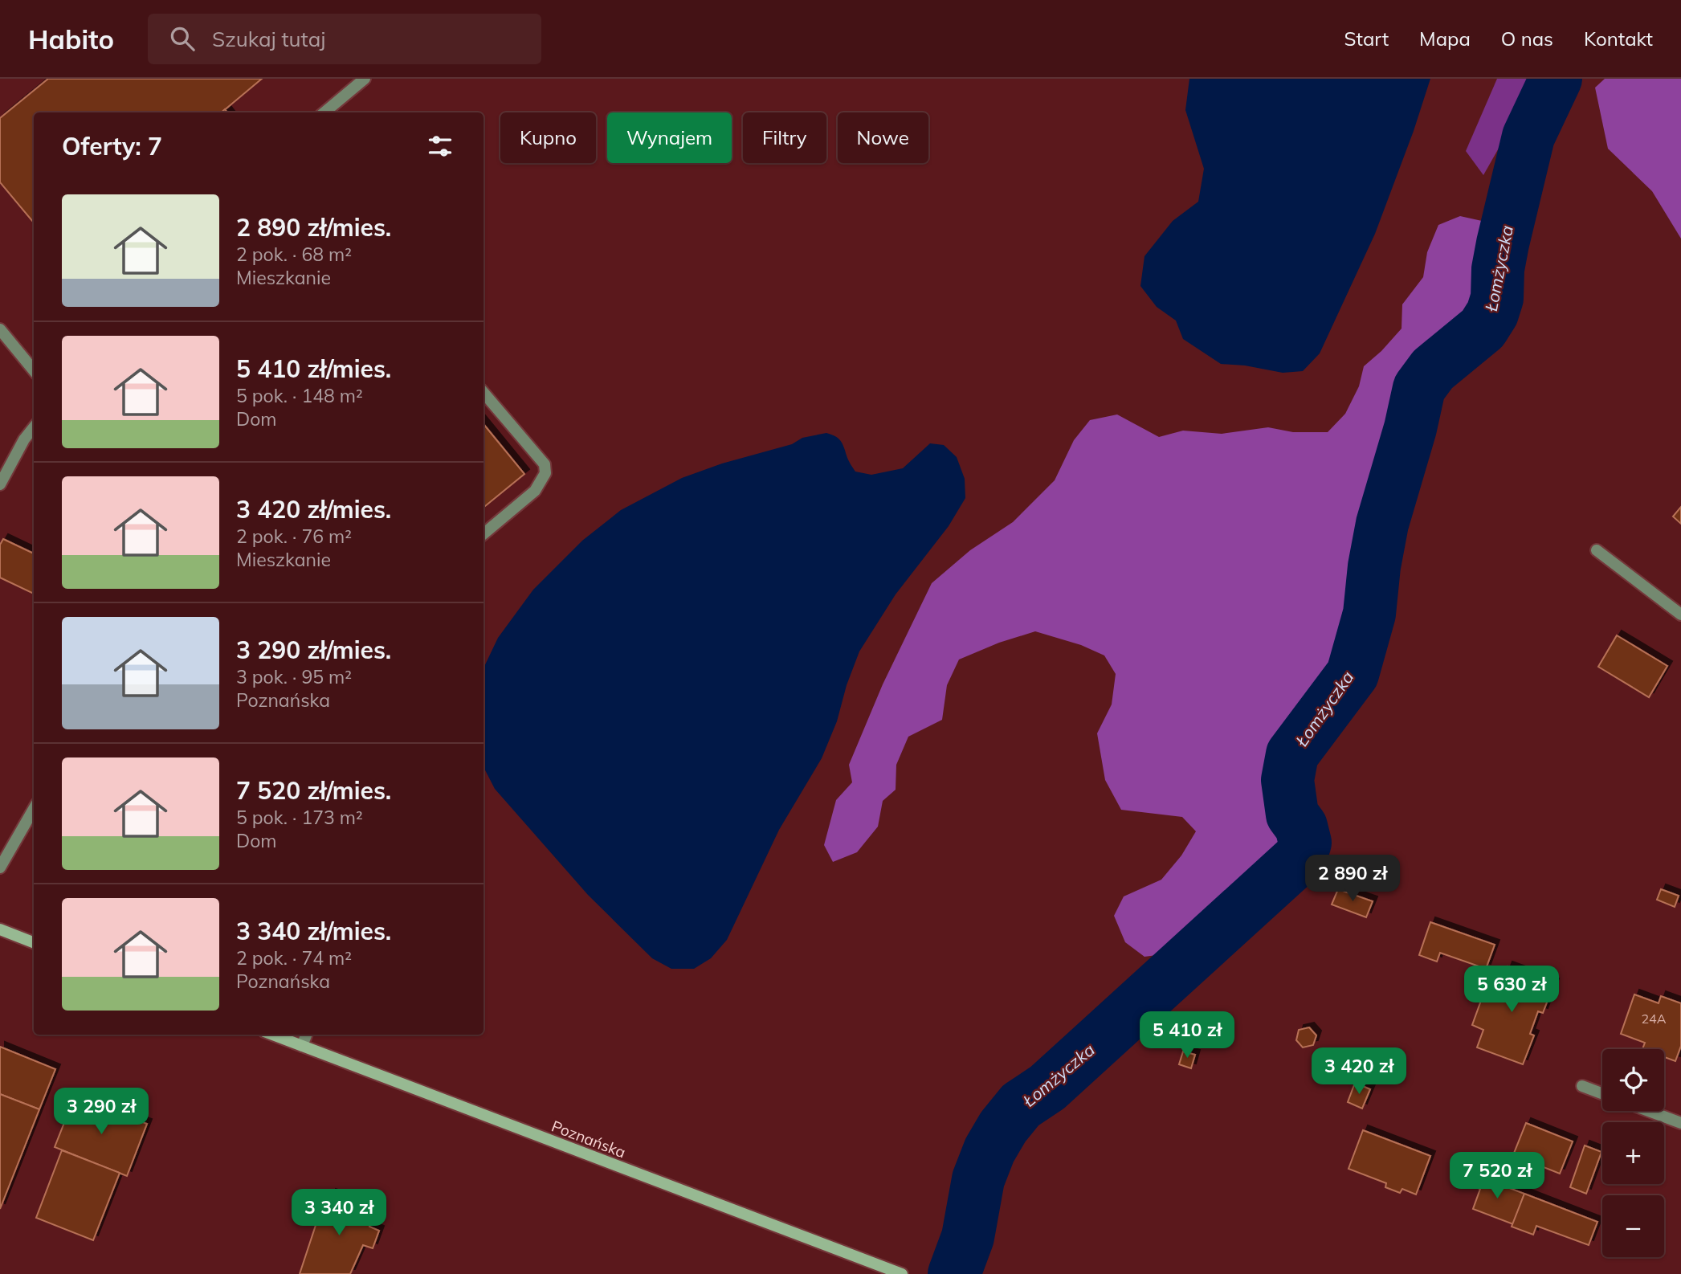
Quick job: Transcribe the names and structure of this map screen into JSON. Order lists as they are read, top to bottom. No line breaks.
{"streets":{"main road":["Poznańska"]},"water":["Łomżyczka"],"house_numbers":["24A"],"page":{"header":"Habito","search":"Szukaj tutaj","nav":["Start","Mapa","O nas","Kontakt"],"chip":["Kupno","Wynajem","Filtry","Nowe"],"heading":"Oferty: 7","list":[{"name":"2 890 zł/mies.","note":"2 pok. · 68 m² · Mieszkanie"},{"name":"5 410 zł/mies.","note":"5 pok. · 148 m² · Dom"},{"name":"3 420 zł/mies.","note":"2 pok. · 76 m² · Mieszkanie"},{"name":"3 290 zł/mies.","note":"3 pok. · 95 m² · Poznańska"},{"name":"7 520 zł/mies.","note":"5 pok. · 173 m² · Dom"},{"name":"3 340 zł/mies.","note":"2 pok. · 74 m² · Poznańska"}],"price":["2 890 zł","5 630 zł","5 410 zł","3 420 zł","3 290 zł","7 520 zł","3 340 zł"],"map_buttons":["+","−"]}}
